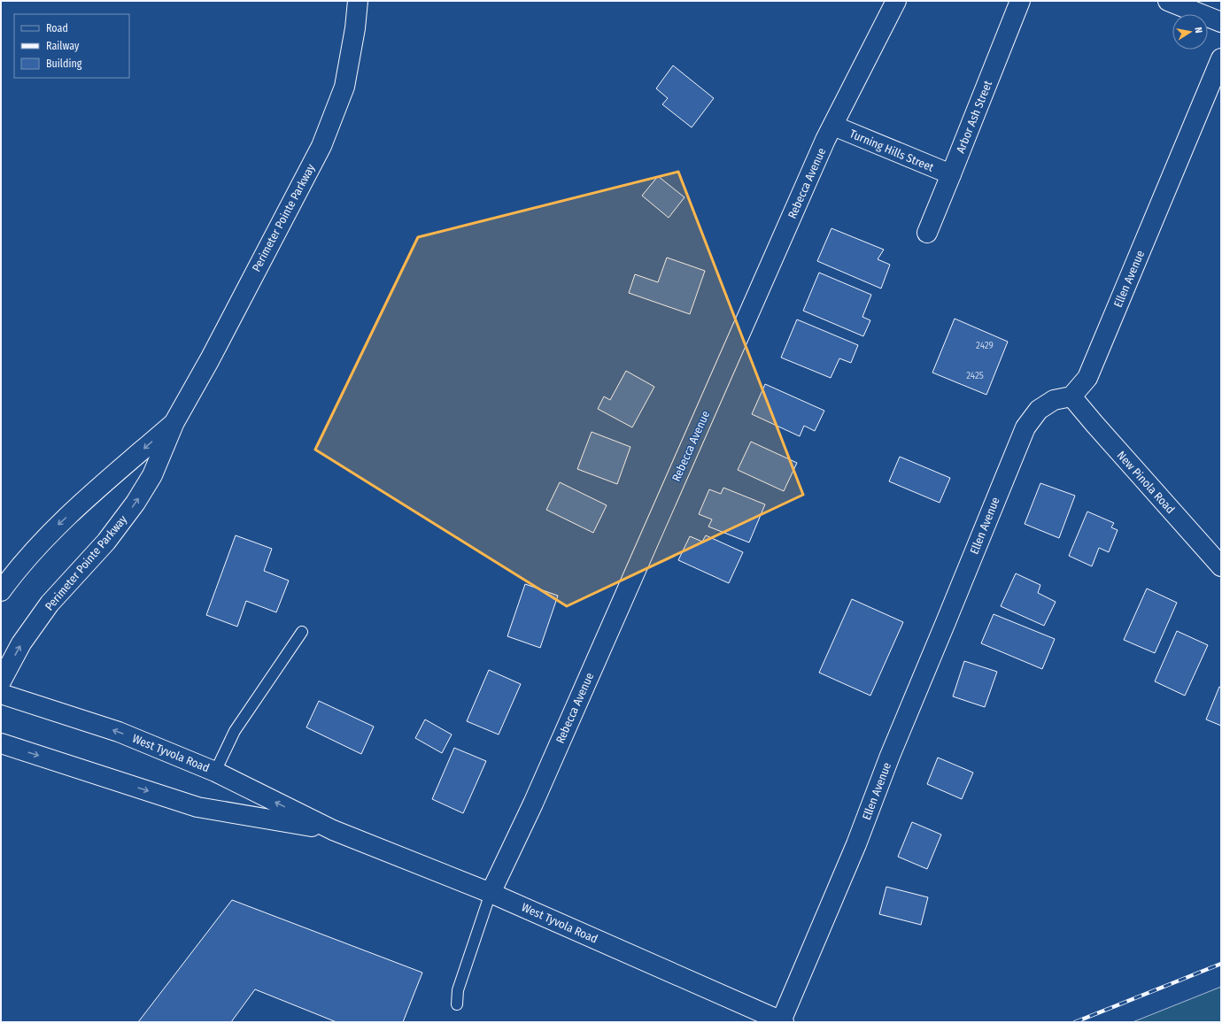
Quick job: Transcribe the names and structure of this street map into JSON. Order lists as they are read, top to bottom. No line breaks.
{"streets":{"street":["Arbor Ash Street","Turning Hills Street","Rebecca Avenue","Perimeter Pointe Parkway","Ellen Avenue","New Pinola Road","West Tyvola Road"]},"crossings":[["Arbor Ash Street","Turning Hills Street"],["Turning Hills Street","Rebecca Avenue"],["Rebecca Avenue","West Tyvola Road"],["Ellen Avenue","New Pinola Road"],["Ellen Avenue","West Tyvola Road"]],"house_numbers":["2429","2425"],"legend":["Road","Railway","Building"],"north":"right"}
